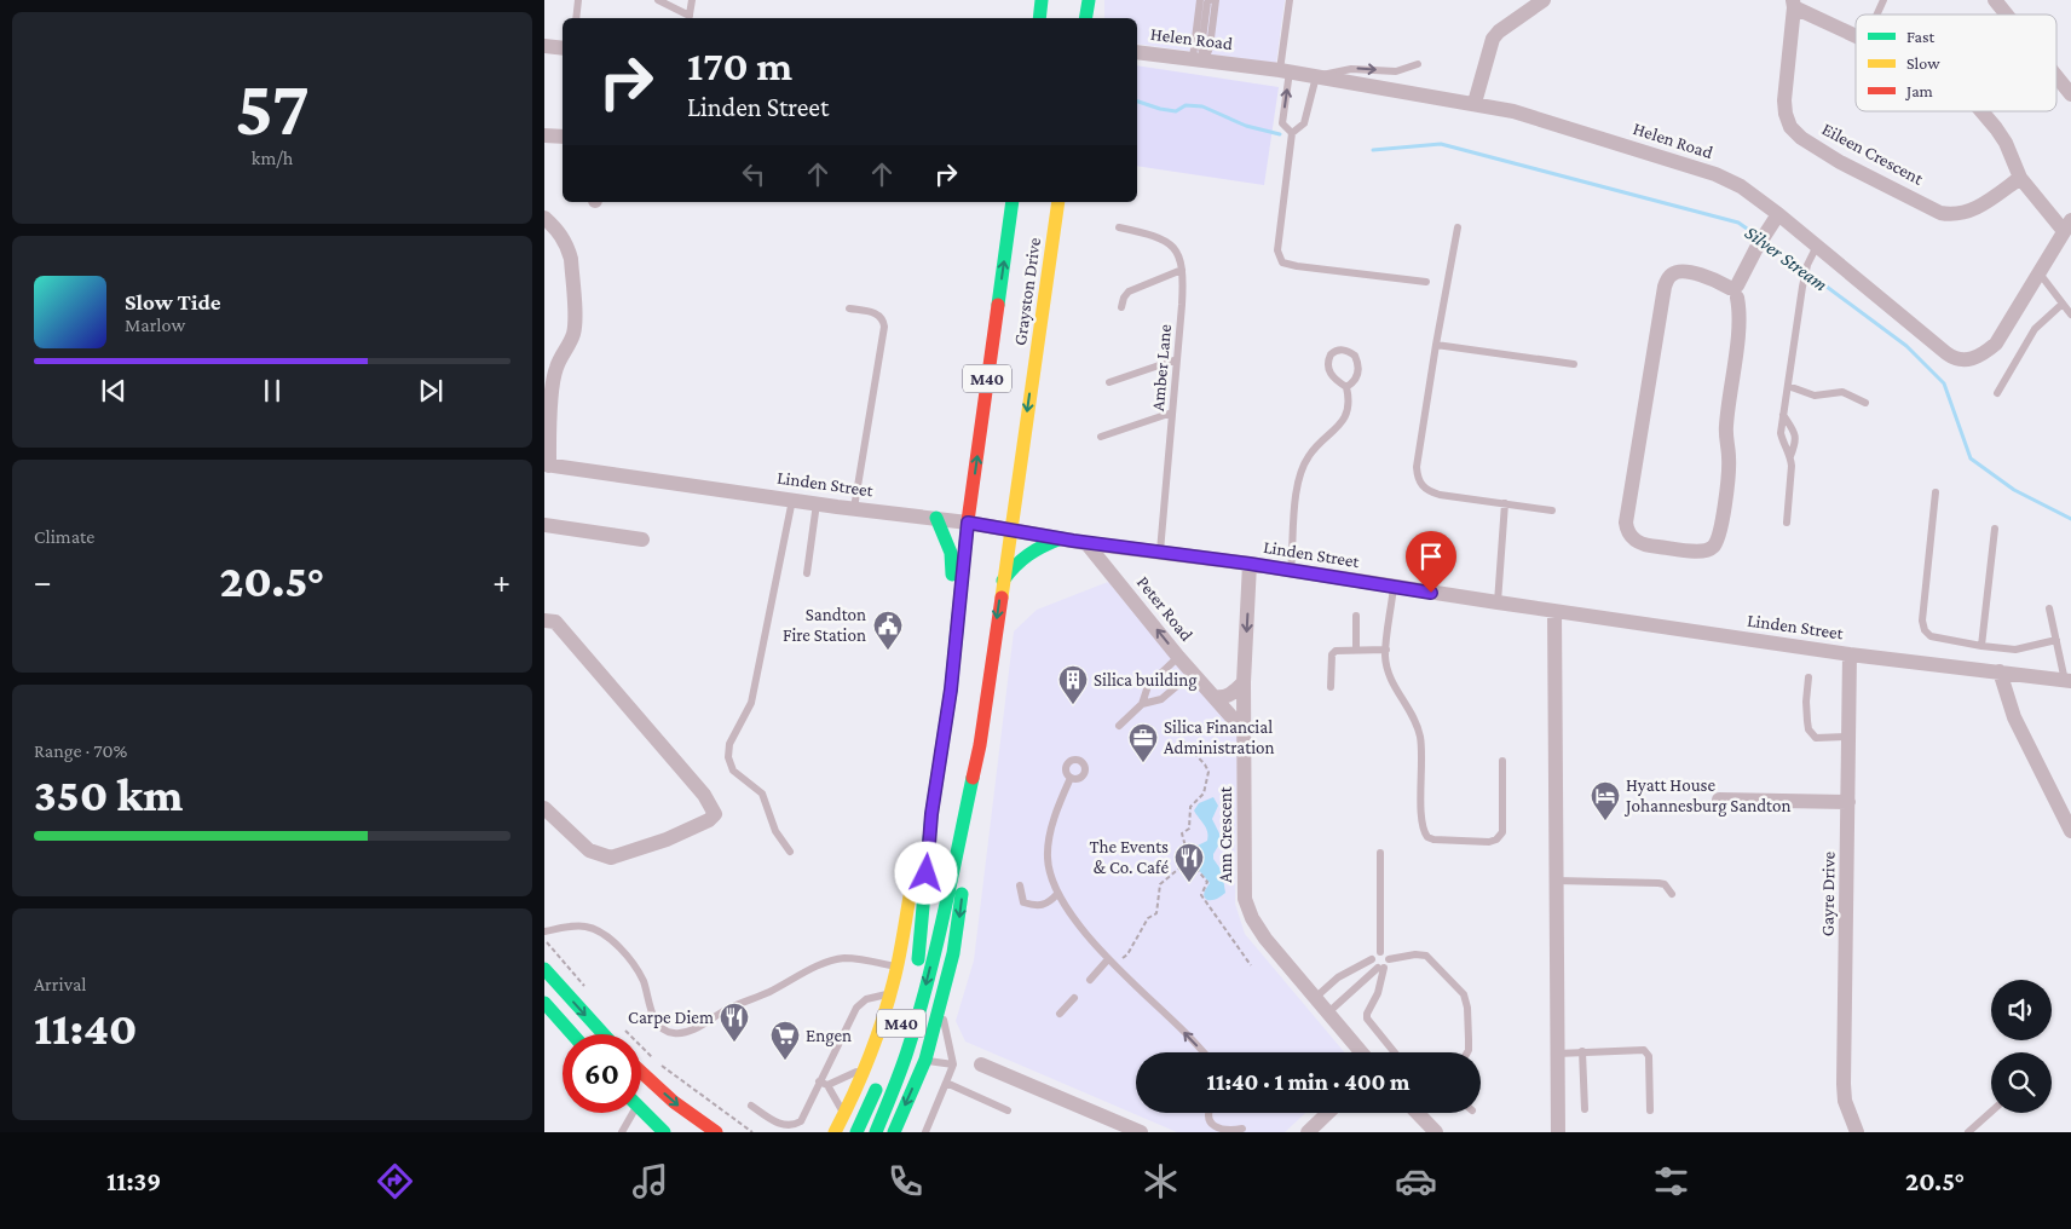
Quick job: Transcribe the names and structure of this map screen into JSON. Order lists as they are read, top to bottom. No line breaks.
{"streets":{"main road":["Grayston Drive","M40"],"street":["Helen Road","Eileen Crescent","Linden Street","Peter Road","Ann Crescent","Gayre Drive"],"lane":["Amber Lane"]},"crossings":[["Grayston Drive","Linden Street"],["Amber Lane","Linden Street"],["Linden Street","Peter Road"],["Linden Street","Ann Crescent"],["Linden Street","Gayre Drive"],["Peter Road","Ann Crescent"]],"one_way":["Peter Road"],"water":["Silver Stream"],"places":{"public building":["Sandton Fire Station"],"building":["Silica building"],"office":["Silica Financial Administration"],"hotel":["Hyatt House Johannesburg Sandton"],"restaurant":["The Events & Co. Café","Carpe Diem"],"supermarket":["Engen"]},"legend":["Fast","Slow","Jam"],"page":{"tile":[["57","km/h"],"Climate",["Range · 70%","350 km"],["Arrival","11:40"]],"turn":["170 m","Linden Street"],"song":["Slow Tide","Marlow"],"heat":["−","20.5°","+"],"limit":"60","trip":"11:40 · 1 min · 400 m","tabs":["11:39","20.5°"]}}
